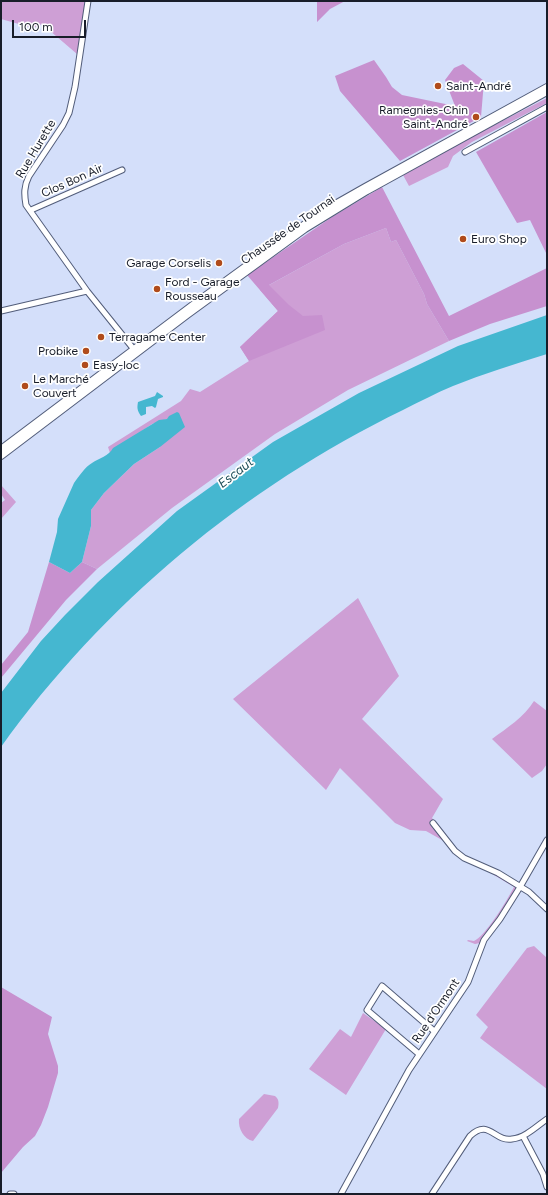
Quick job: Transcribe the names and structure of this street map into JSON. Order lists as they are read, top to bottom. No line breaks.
{"streets":{"main road":["Chaussée de Tournai"],"street":["Rue Hurette","Clos Bon Air","Rue d'Ormont"]},"crossings":[["Rue Hurette","Clos Bon Air"],["Rue Hurette","Chaussée de Tournai"]],"water":["Escaut"],"places":["Saint-André","Ramegnies-Chin Saint-André","Euro Shop","Garage Corselis","Ford - Garage Rousseau","Terragame Center","Probike","Easy-loc","Le Marché Couvert"],"scale_bar":"100 m"}
